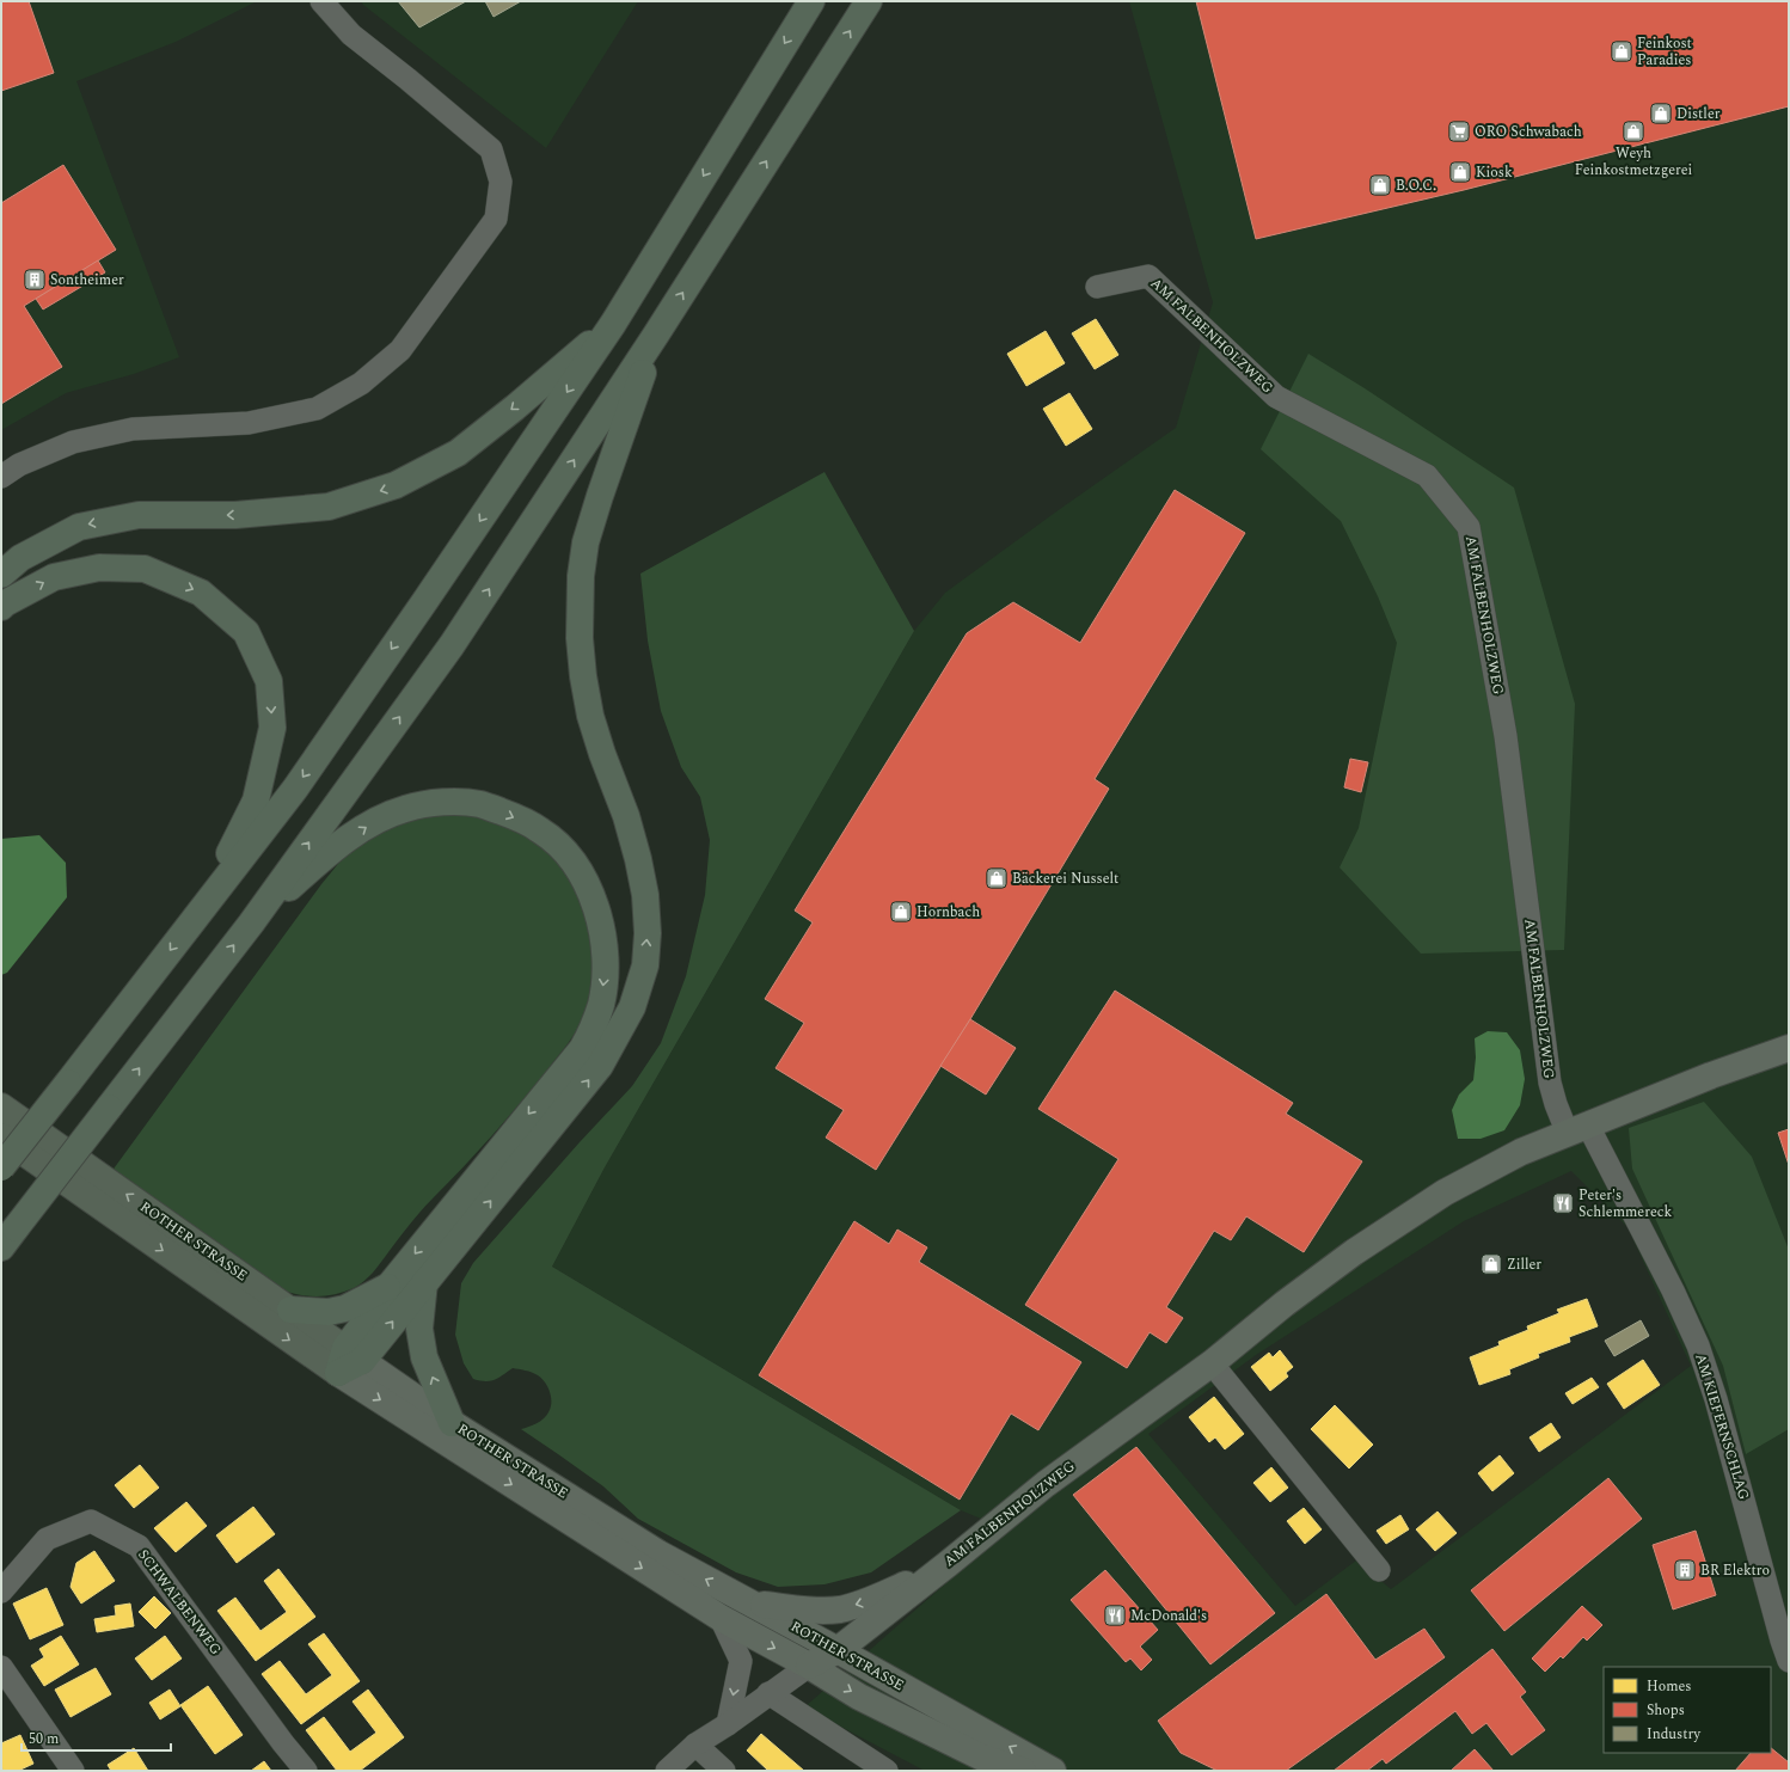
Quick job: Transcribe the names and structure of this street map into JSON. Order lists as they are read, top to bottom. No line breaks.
{"streets":{"main road":["AM FALBENHOLZWEG","ROTHER STRASSE"],"street":["AM KIEFERNSCHLAG","SCHWALBENWEG"]},"crossings":[["AM FALBENHOLZWEG","ROTHER STRASSE"],["AM FALBENHOLZWEG","AM KIEFERNSCHLAG"]],"places":{"shop":["Feinkost Paradies","Distler","Weyh Feinkostmetzgerei","Kiosk","B.O.C.","Bäckerei Nusselt","Hornbach","Ziller"],"supermarket":["ORO Schwabach"],"building":["Sontheimer","BR Elektro"],"restaurant":["Peter's Schlemmereck","McDonald's"]},"legend":["Homes","Shops","Industry"],"scale_bar":"50 m"}
